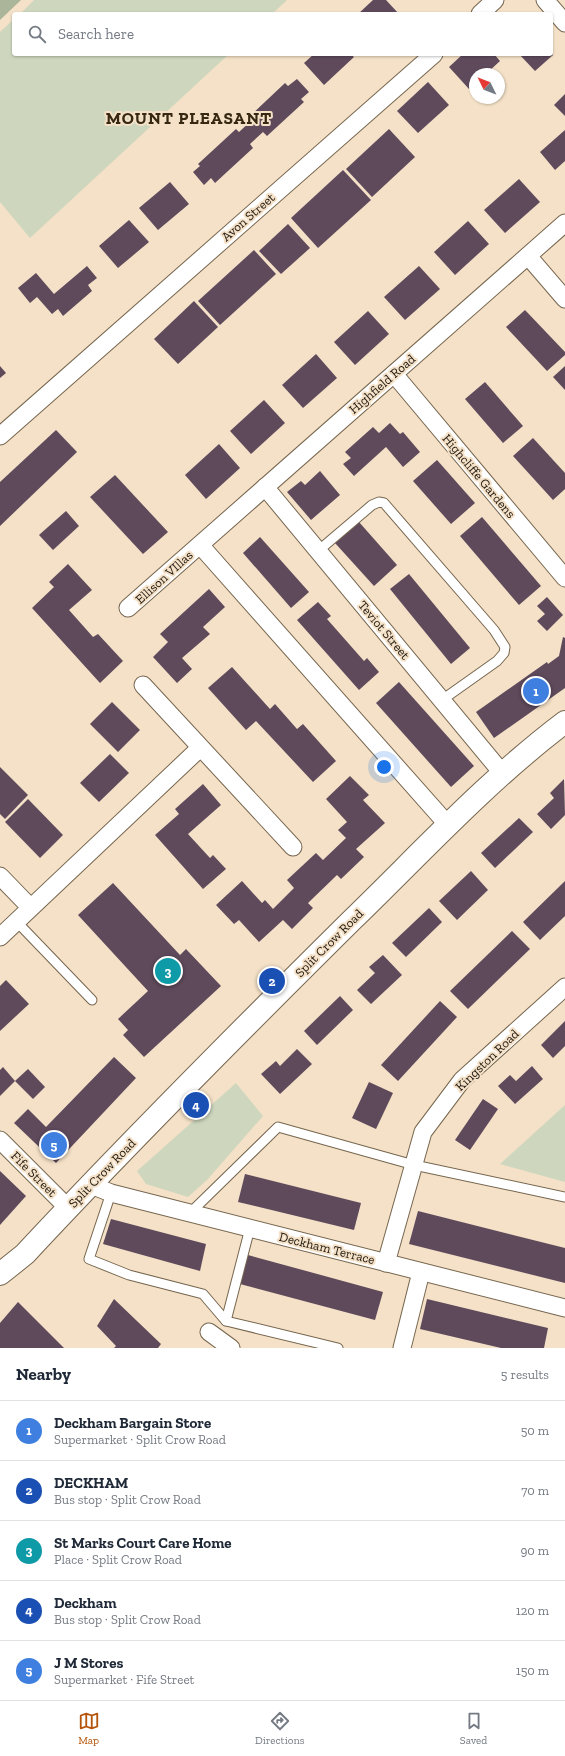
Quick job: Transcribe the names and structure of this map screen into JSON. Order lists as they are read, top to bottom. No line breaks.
{"streets":{"street":["Avon Street","Highfield Road","Highcliffe Gardens","Ellison VIllas","Teviot Street","Split Crow Road","Kingston Road","Fife Street","Deckham Terrace"]},"crossings":[["Highfield Road","Highcliffe Gardens"],["Highfield Road","Ellison VIllas"],["Highfield Road","Teviot Street"],["Teviot Street","Split Crow Road"],["Split Crow Road","Fife Street"],["Split Crow Road","Deckham Terrace"],["Kingston Road","Deckham Terrace"]],"districts":["MOUNT PLEASANT"],"north":"top left","page":{"search":"Search here","pins":["1","3","2","4","5"],"heading":["Nearby","5 results"],"list":[{"mark":"1","name":"Deckham Bargain Store","note":"Supermarket · Split Crow Road","value":"50 m"},{"mark":"2","name":"DECKHAM","note":"Bus stop · Split Crow Road","value":"70 m"},{"mark":"3","name":"St Marks Court Care Home","note":"Place · Split Crow Road","value":"90 m"},{"mark":"4","name":"Deckham","note":"Bus stop · Split Crow Road","value":"120 m"},{"mark":"5","name":"J M Stores","note":"Supermarket · Fife Street","value":"150 m"}],"nav":["Map","Directions","Saved"]}}
